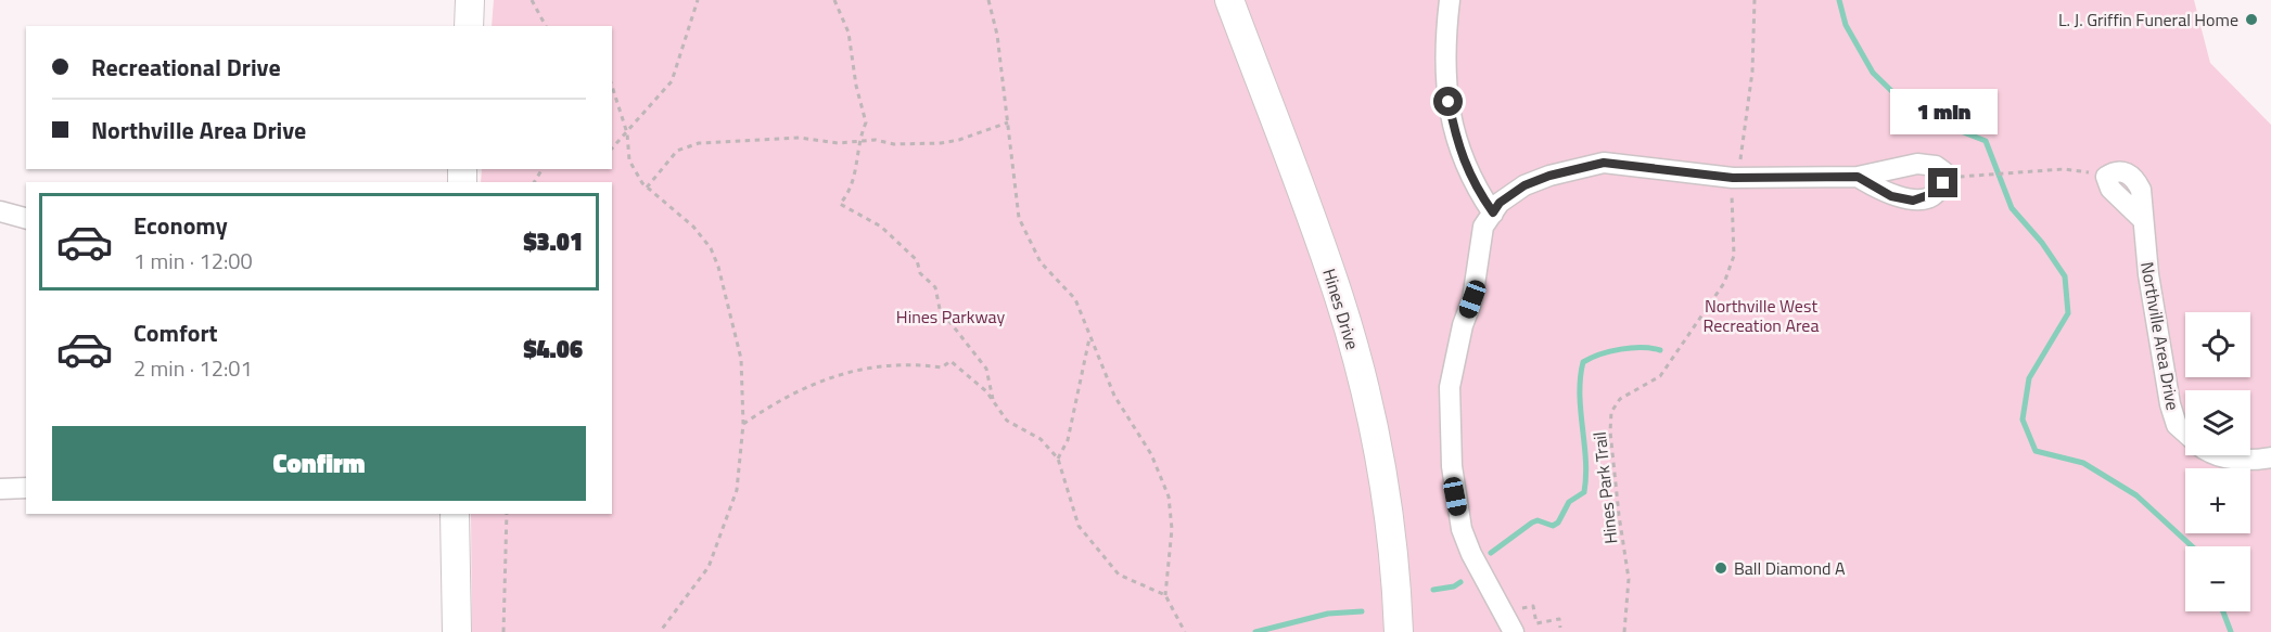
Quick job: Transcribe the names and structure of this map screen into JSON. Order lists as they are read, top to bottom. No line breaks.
{"streets":{"street":["Hines Drive","Northville Area Drive"],"path":["Hines Park Trail"]},"parks":["Northville West Recreation Area","Hines Parkway"],"places":["L. J. Griffin Funeral Home","Ball Diamond A"],"page":{"banner":["Recreational Drive","Northville Area Drive"],"bubble":"1 min","list":[{"name":"Economy","note":"1 min · 12:00","value":"$3.01"},{"name":"Comfort","note":"2 min · 12:01","value":"$4.06"}],"map_buttons":["+","−"],"buttons":"Confirm"}}
